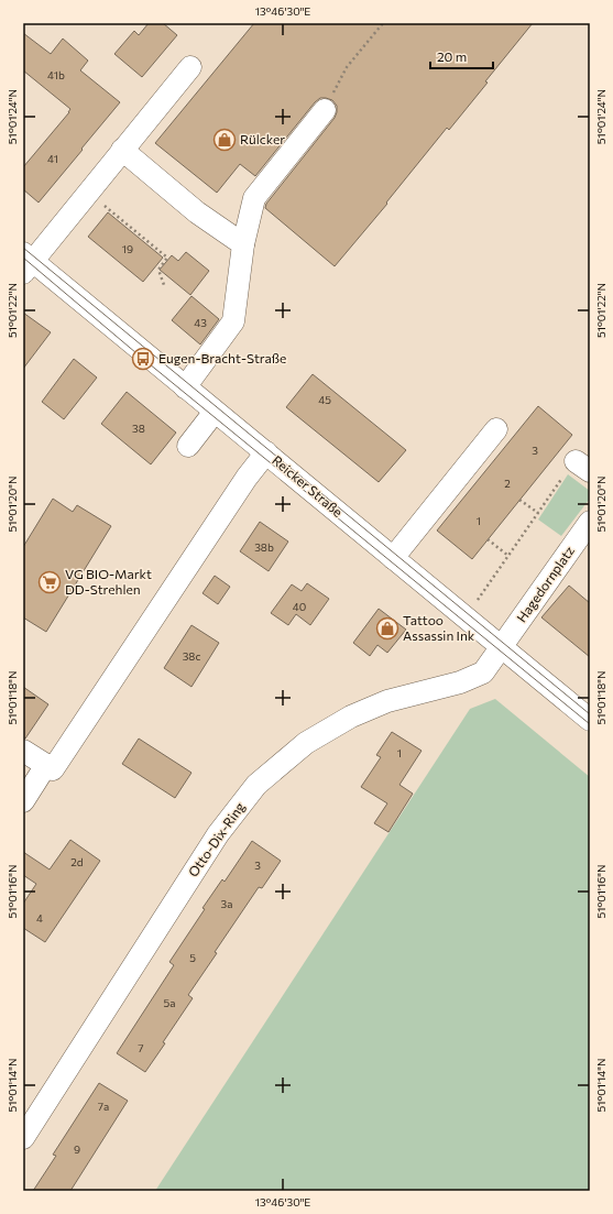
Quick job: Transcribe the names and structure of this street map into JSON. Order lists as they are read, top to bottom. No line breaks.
{"streets":{"street":["Reicker Straße","Hagedornplatz","Otto-Dix-Ring"]},"crossings":[["Reicker Straße","Hagedornplatz"],["Reicker Straße","Otto-Dix-Ring"],["Hagedornplatz","Otto-Dix-Ring"]],"places":{"shop":["Rülcker","Tattoo Assassin Ink"],"bus stop":["Eugen-Bracht-Straße"],"supermarket":["VG BIO-Markt DD-Strehlen"]},"house_numbers":["41b","41","19","43","45","38","3","2","1","38b","40","38c","1","2d","3","3a","4","5","5a","7","7a","9"],"scale_bar":"20 m","coordinates":["13°46'30\"E","51°01'24\"N","51°01'22\"N","51°01'20\"N","51°01'18\"N","51°01'16\"N","51°01'14\"N"]}
